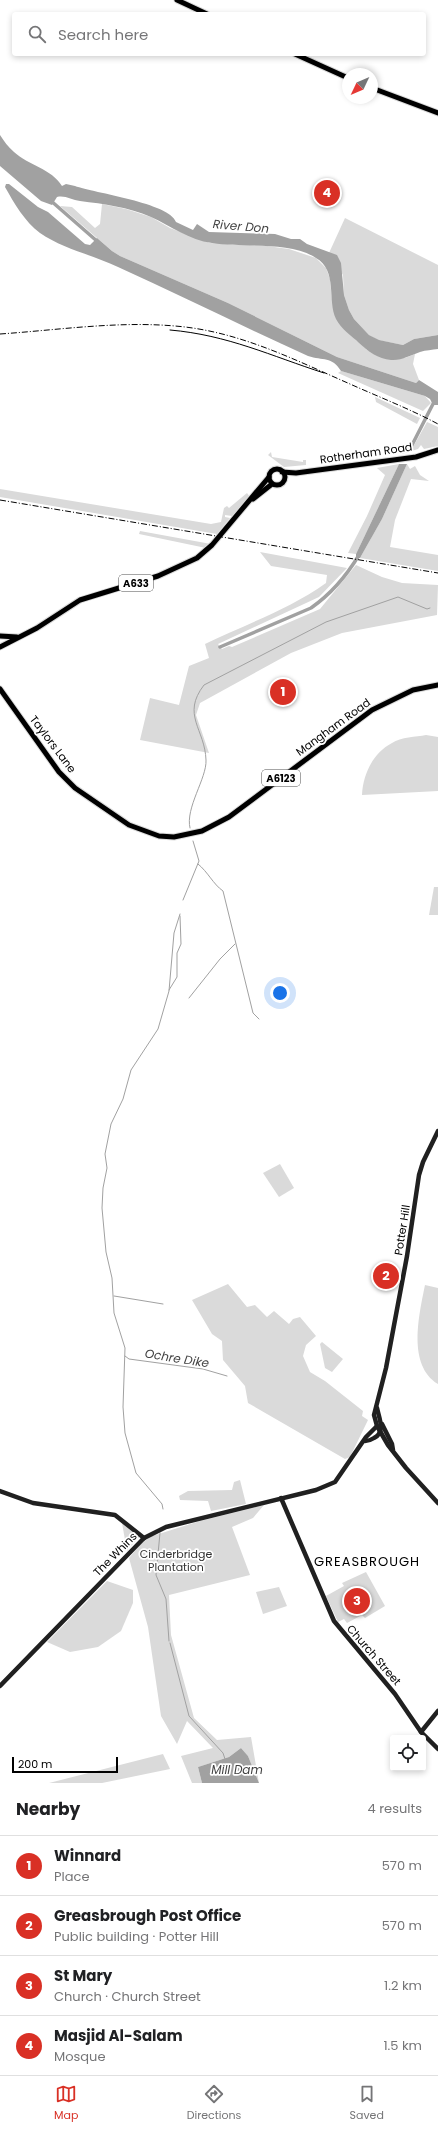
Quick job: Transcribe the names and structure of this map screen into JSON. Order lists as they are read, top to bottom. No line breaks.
{"streets":{"main road":["Rotherham Road","A633","Mangham Road","Taylors Lane","A6123","Potter Hill","The Whins","Church Street"]},"crossings":[["Mangham Road","Taylors Lane"],["Potter Hill","The Whins"],["The Whins","Church Street"]],"districts":["GREASBROUGH"],"water":["River Don","Ochre Dike","Mill Dam"],"parks":["Cinderbridge Plantation"],"scale_bar":"200 m","north":"bottom left","page":{"search":"Search here","pins":["4","1","2","3"],"scale":"200 m","heading":["Nearby","4 results"],"list":[{"mark":"1","name":"Winnard","note":"Place","value":"570 m"},{"mark":"2","name":"Greasbrough Post Office","note":"Public building · Potter Hill","value":"570 m"},{"mark":"3","name":"St Mary","note":"Church · Church Street","value":"1.2 km"},{"mark":"4","name":"Masjid Al-Salam","note":"Mosque","value":"1.5 km"}],"nav":["Map","Directions","Saved"]}}
